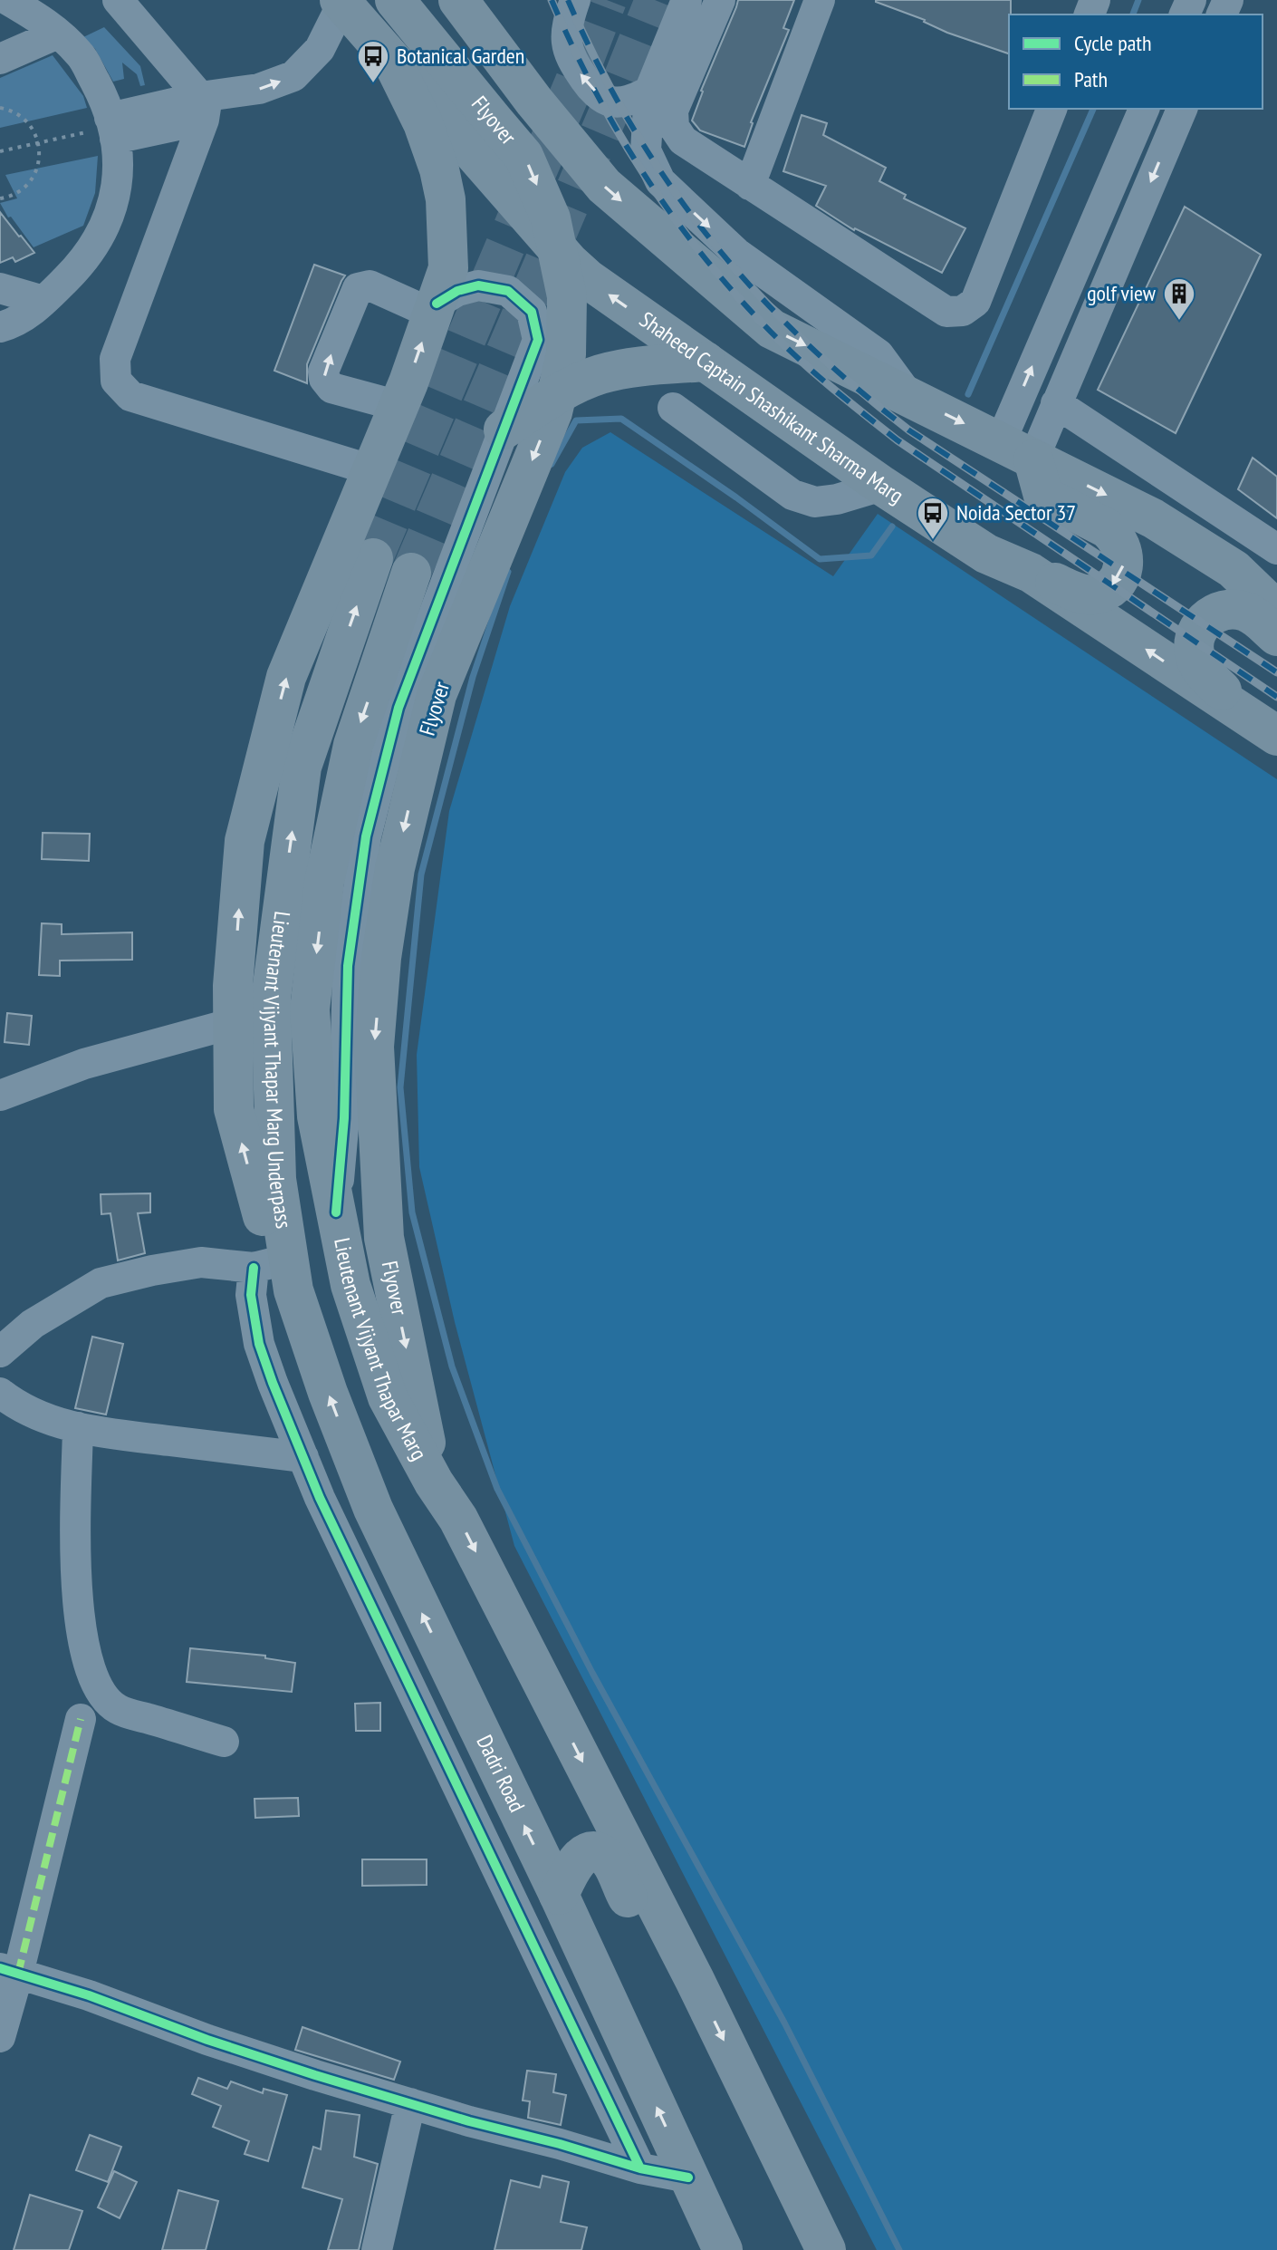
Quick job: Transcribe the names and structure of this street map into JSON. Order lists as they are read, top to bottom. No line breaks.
{"streets":{"main road":["Flyover","Shaheed Captain Shashikant Sharma Marg","Lieutenant Vijyant Thapar Marg Underpass","Lieutenant Vijyant Thapar Marg","Dadri Road"]},"crossings":[["Flyover","Lieutenant Vijyant Thapar Marg"],["Lieutenant Vijyant Thapar Marg Underpass","Lieutenant Vijyant Thapar Marg"],["Lieutenant Vijyant Thapar Marg Underpass","Dadri Road"]],"places":{"bus stop":["Botanical Garden","Noida Sector 37"],"building":["golf view"]},"legend":["Cycle path","Path"]}
